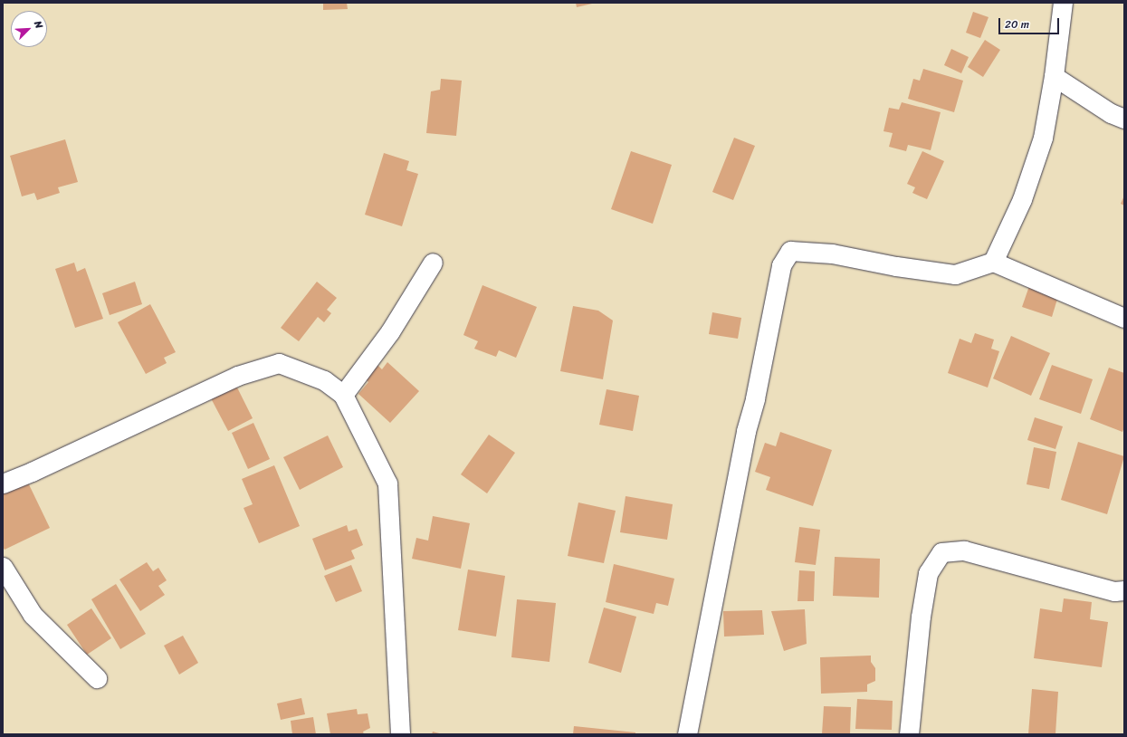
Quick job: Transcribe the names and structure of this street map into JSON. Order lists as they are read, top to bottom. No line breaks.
{"scale_bar":"20 m","north":"top right"}
